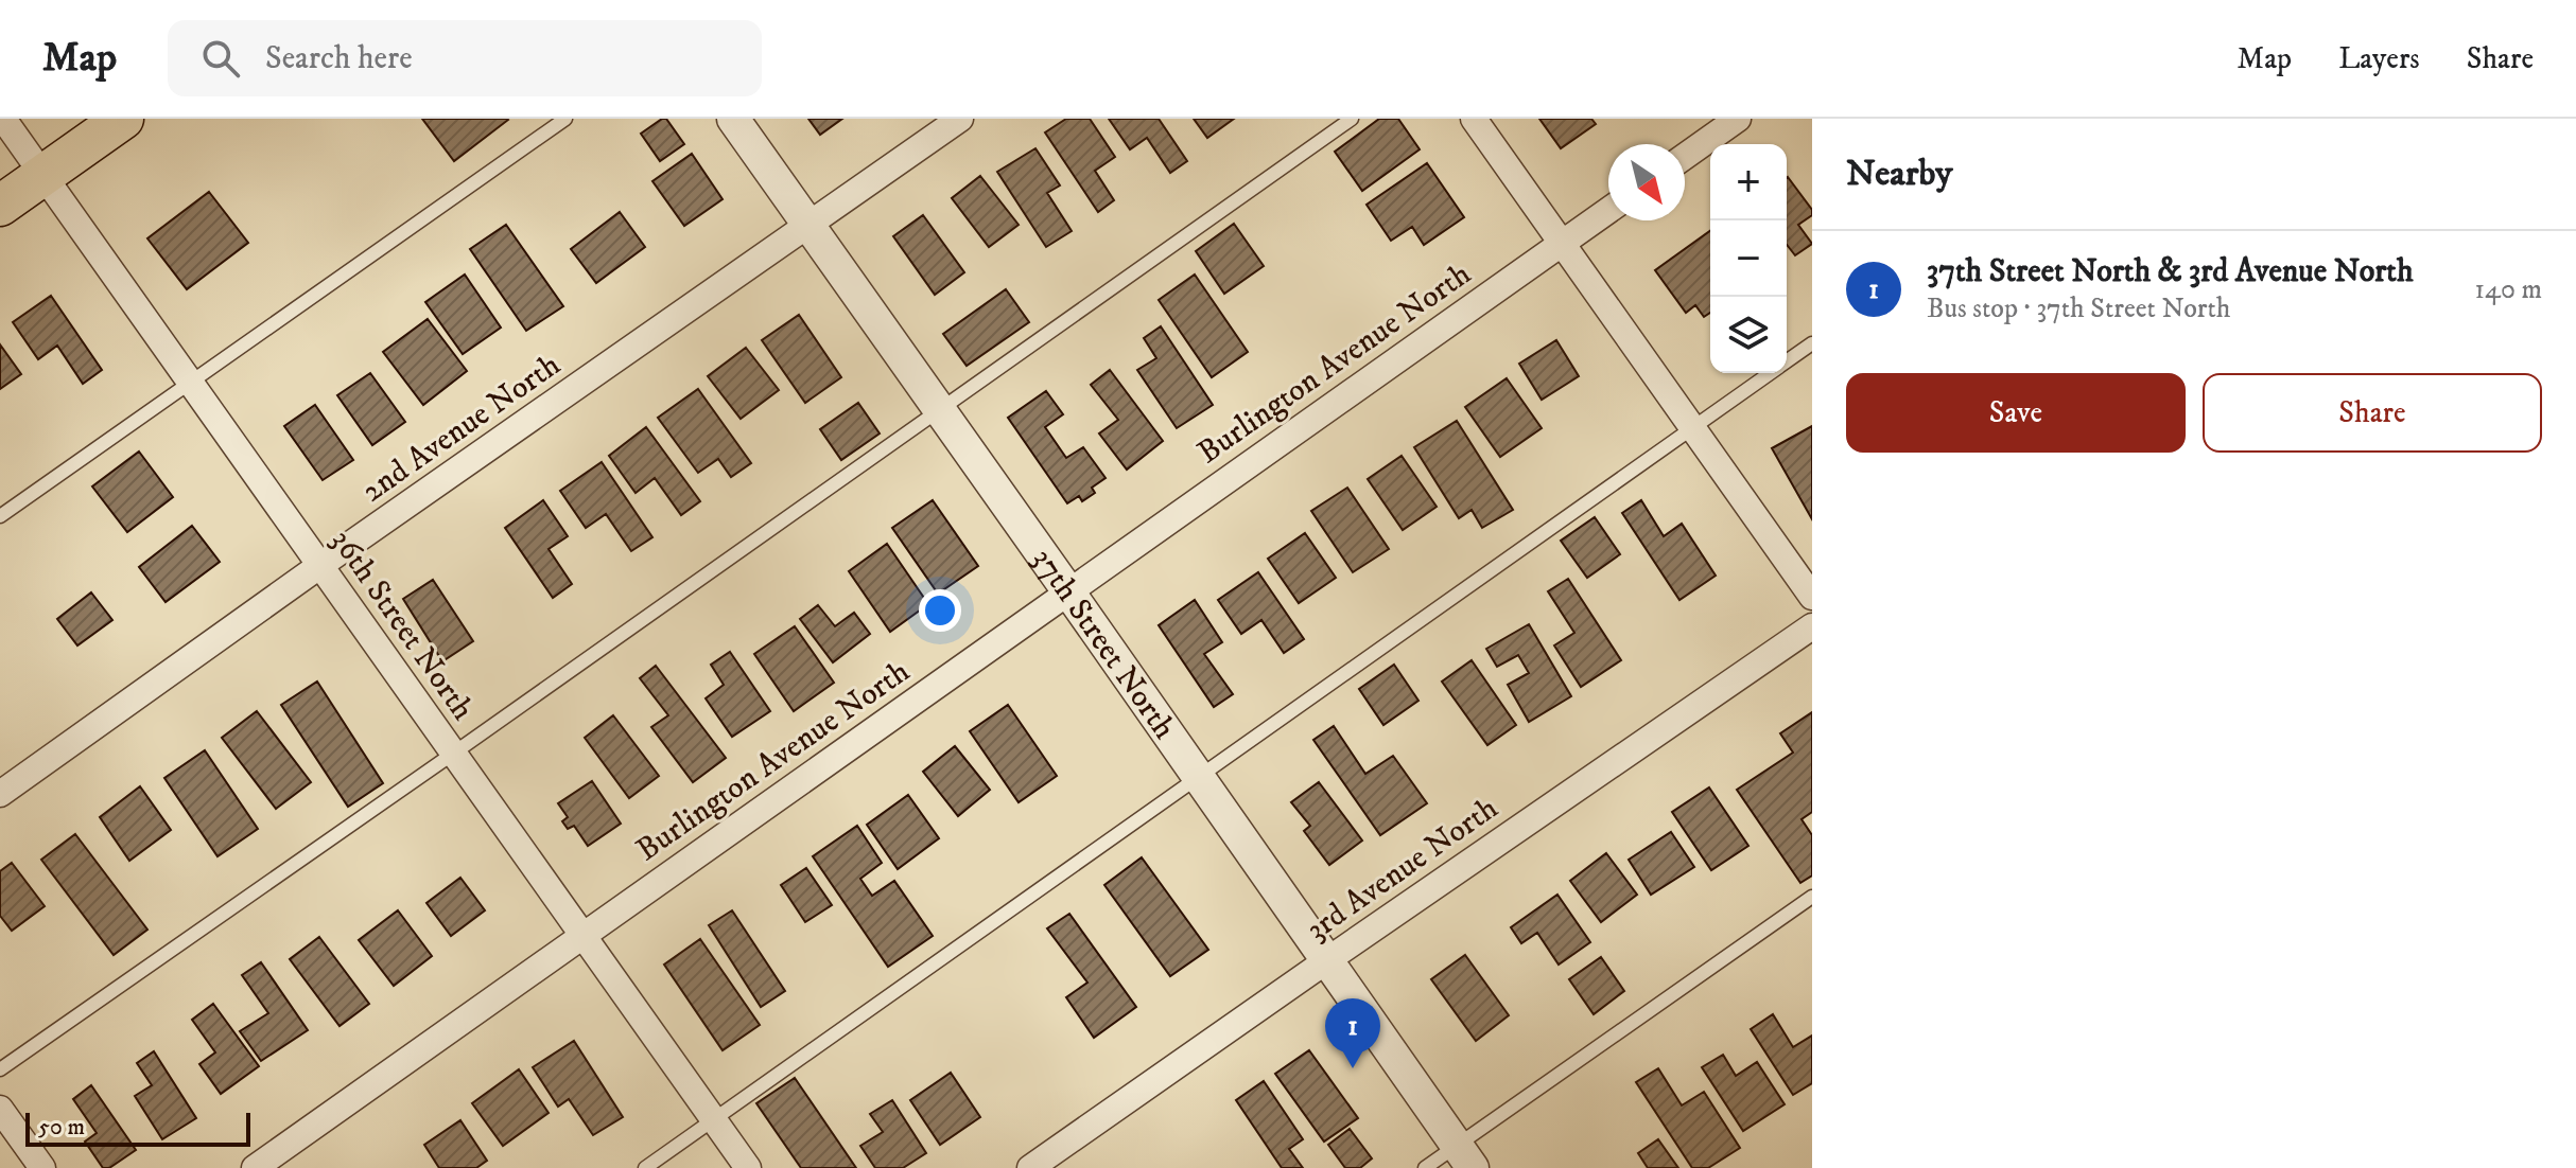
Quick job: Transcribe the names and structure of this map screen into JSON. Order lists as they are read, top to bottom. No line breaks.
{"streets":{"street":["Burlington Avenue North","2nd Avenue North","36th Street North","37th Street North","3rd Avenue North"]},"crossings":[["Burlington Avenue North","36th Street North"],["Burlington Avenue North","37th Street North"],["2nd Avenue North","36th Street North"],["2nd Avenue North","37th Street North"],["37th Street North","3rd Avenue North"]],"scale_bar":"50 m","north":"bottom right","page":{"header":"Map","search":"Search here","nav":["Map","Layers","Share"],"heading":"Nearby","map_buttons":["+","−"],"list":[{"mark":"1","name":"37th Street North & 3rd Avenue North","note":"Bus stop · 37th Street North","value":"140 m"}],"buttons":["Save","Share"],"pins":"1","scale":"50 m"}}
